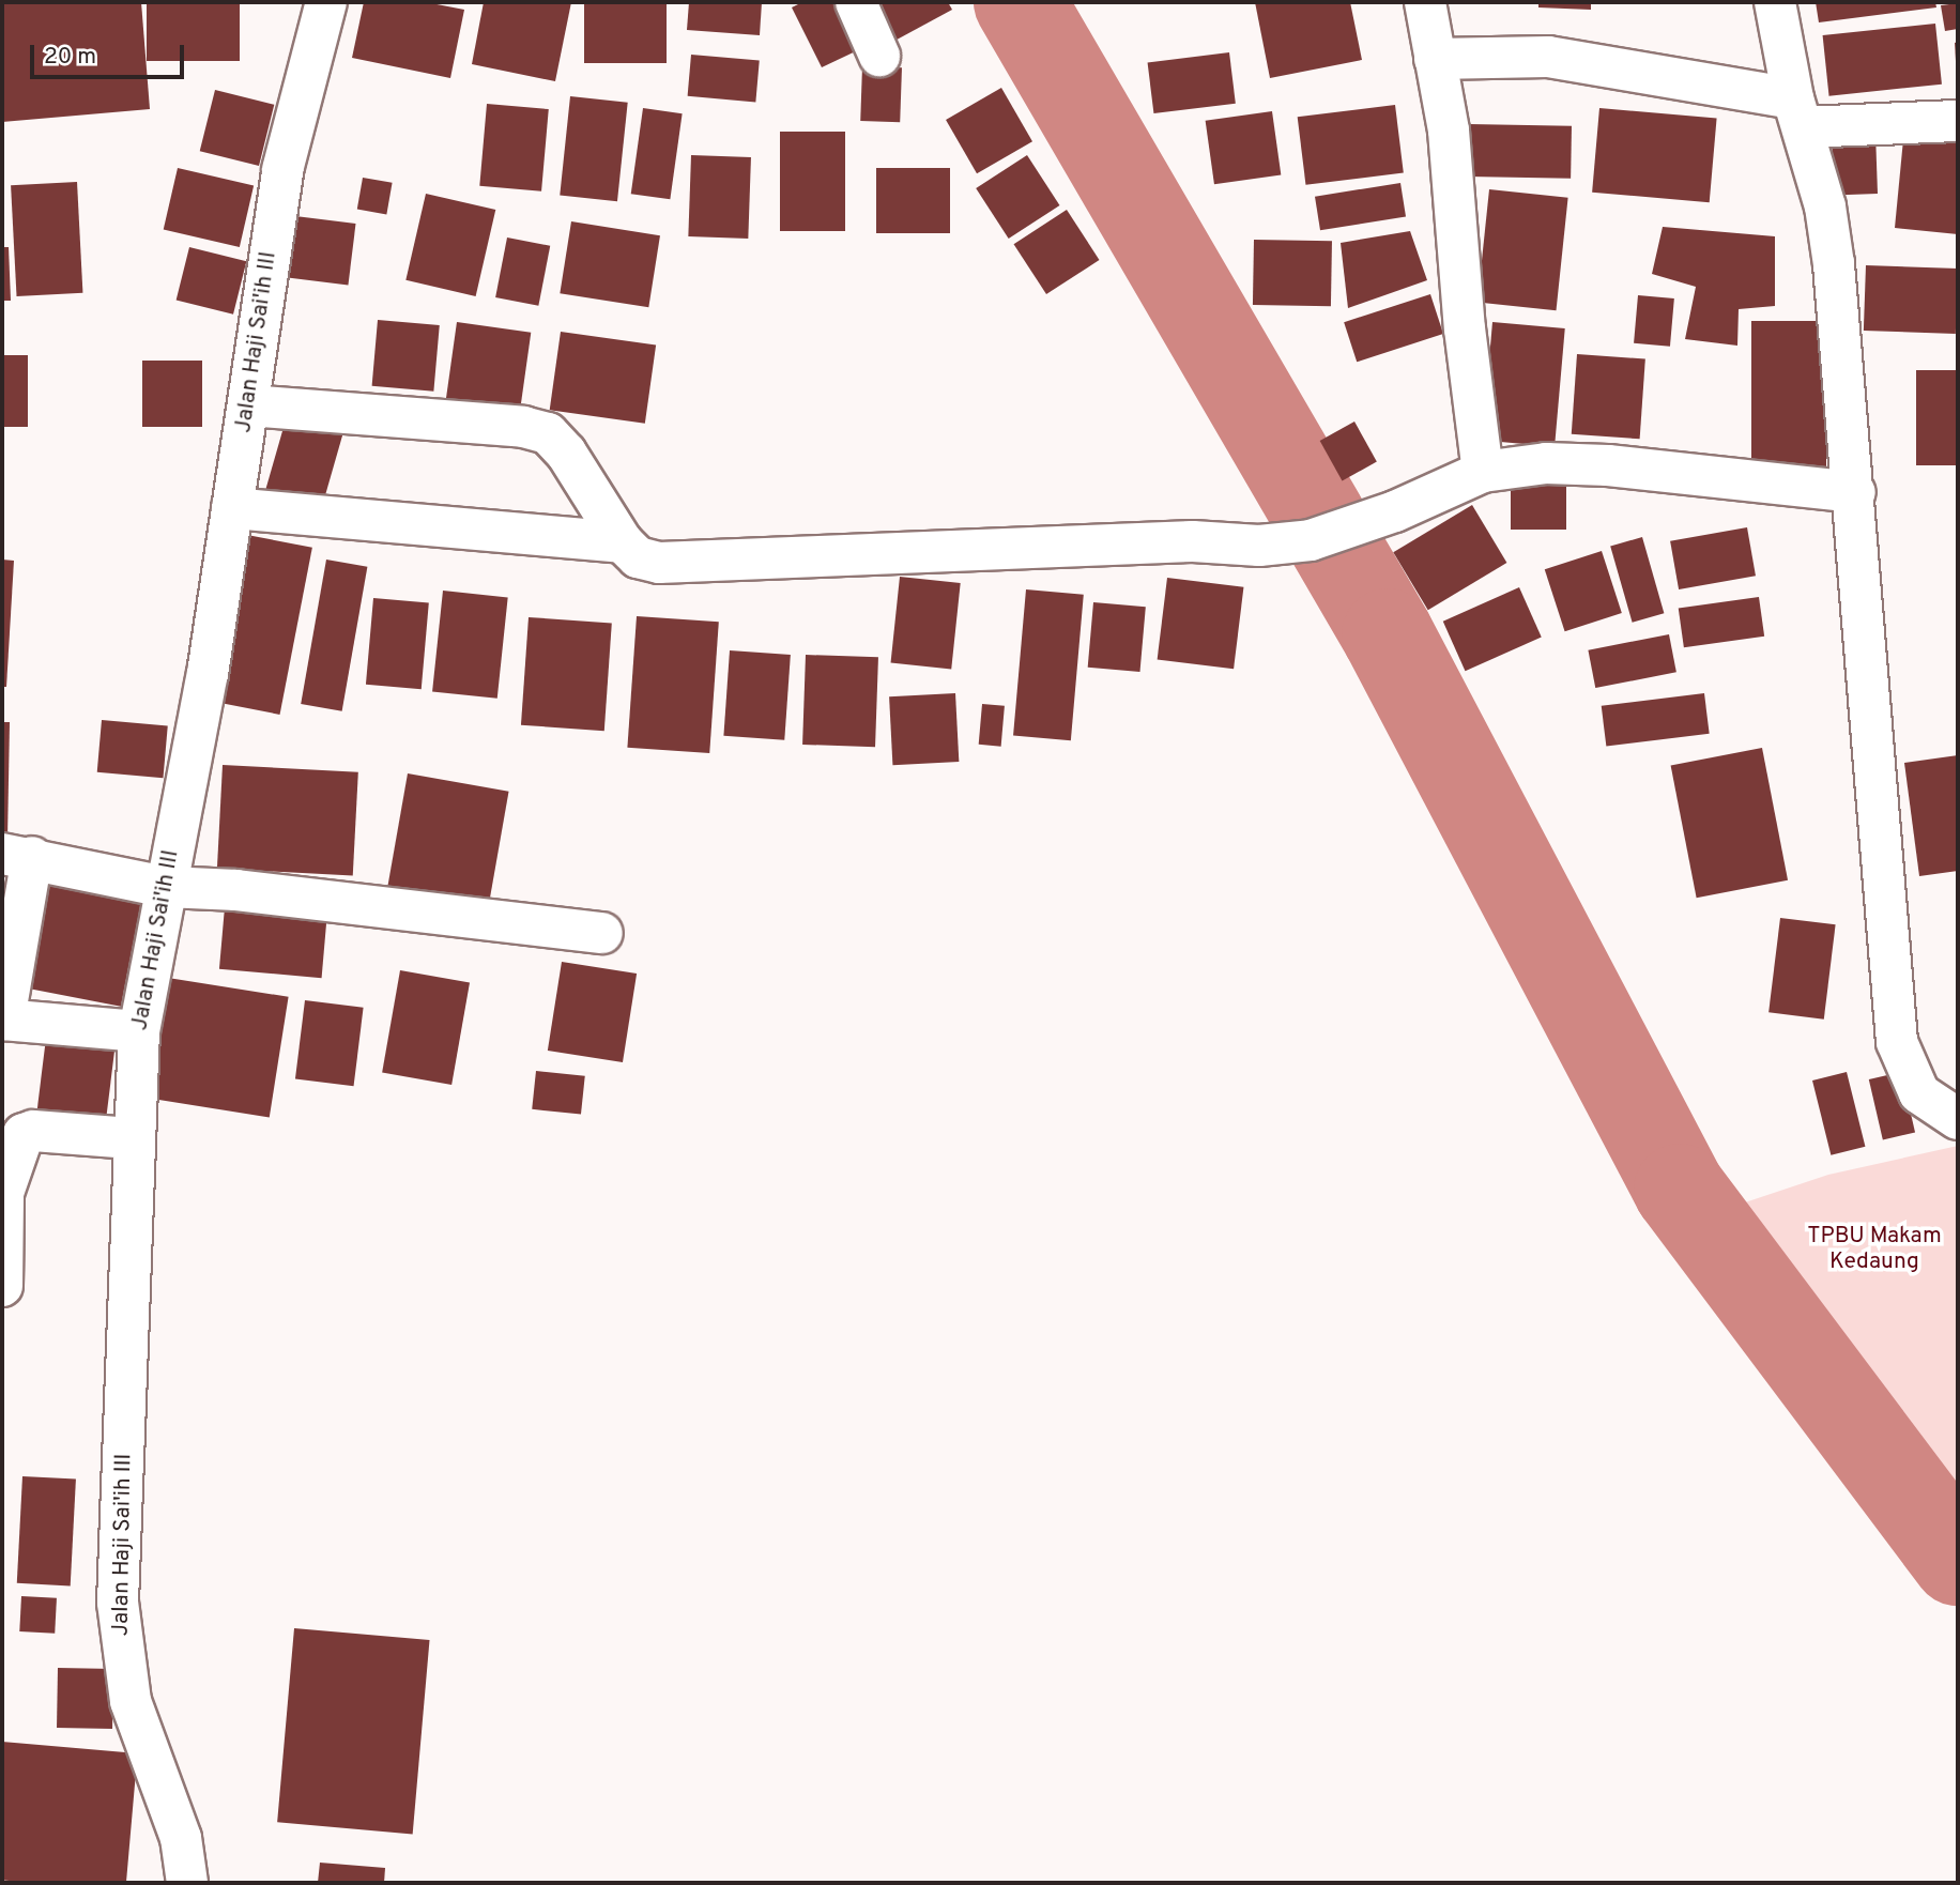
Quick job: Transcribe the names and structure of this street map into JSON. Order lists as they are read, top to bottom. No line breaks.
{"streets":{"street":["Jalan Haji Sai'ih III"]},"parks":["TPBU Makam Kedaung"],"scale_bar":"20 m"}
